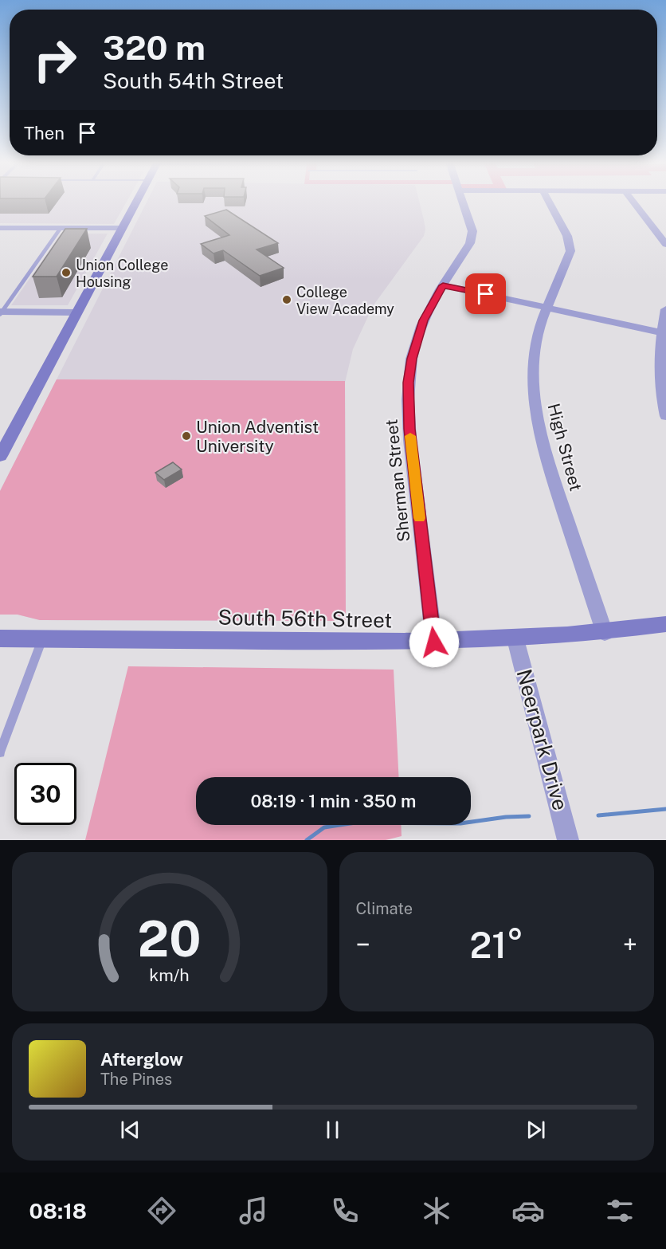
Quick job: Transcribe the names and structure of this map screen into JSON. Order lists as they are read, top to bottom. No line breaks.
{"streets":{"street":["High Street","Sherman Street","South 56th Street","Neerpark Drive"]},"crossings":[["High Street","South 56th Street"],["Sherman Street","South 56th Street"],["South 56th Street","Neerpark Drive"]],"places":["Union College Housing","College View Academy","Union Adventist University"],"page":{"turn":["320 m","South 54th Street"],"then":"Then","limit":"30","trip":"08:19 · 1 min · 350 m","tile":"Climate","heat":["−","21°","+"],"song":["Afterglow","The Pines"],"tabs":"08:18","gauge":["20","km/h"]}}
